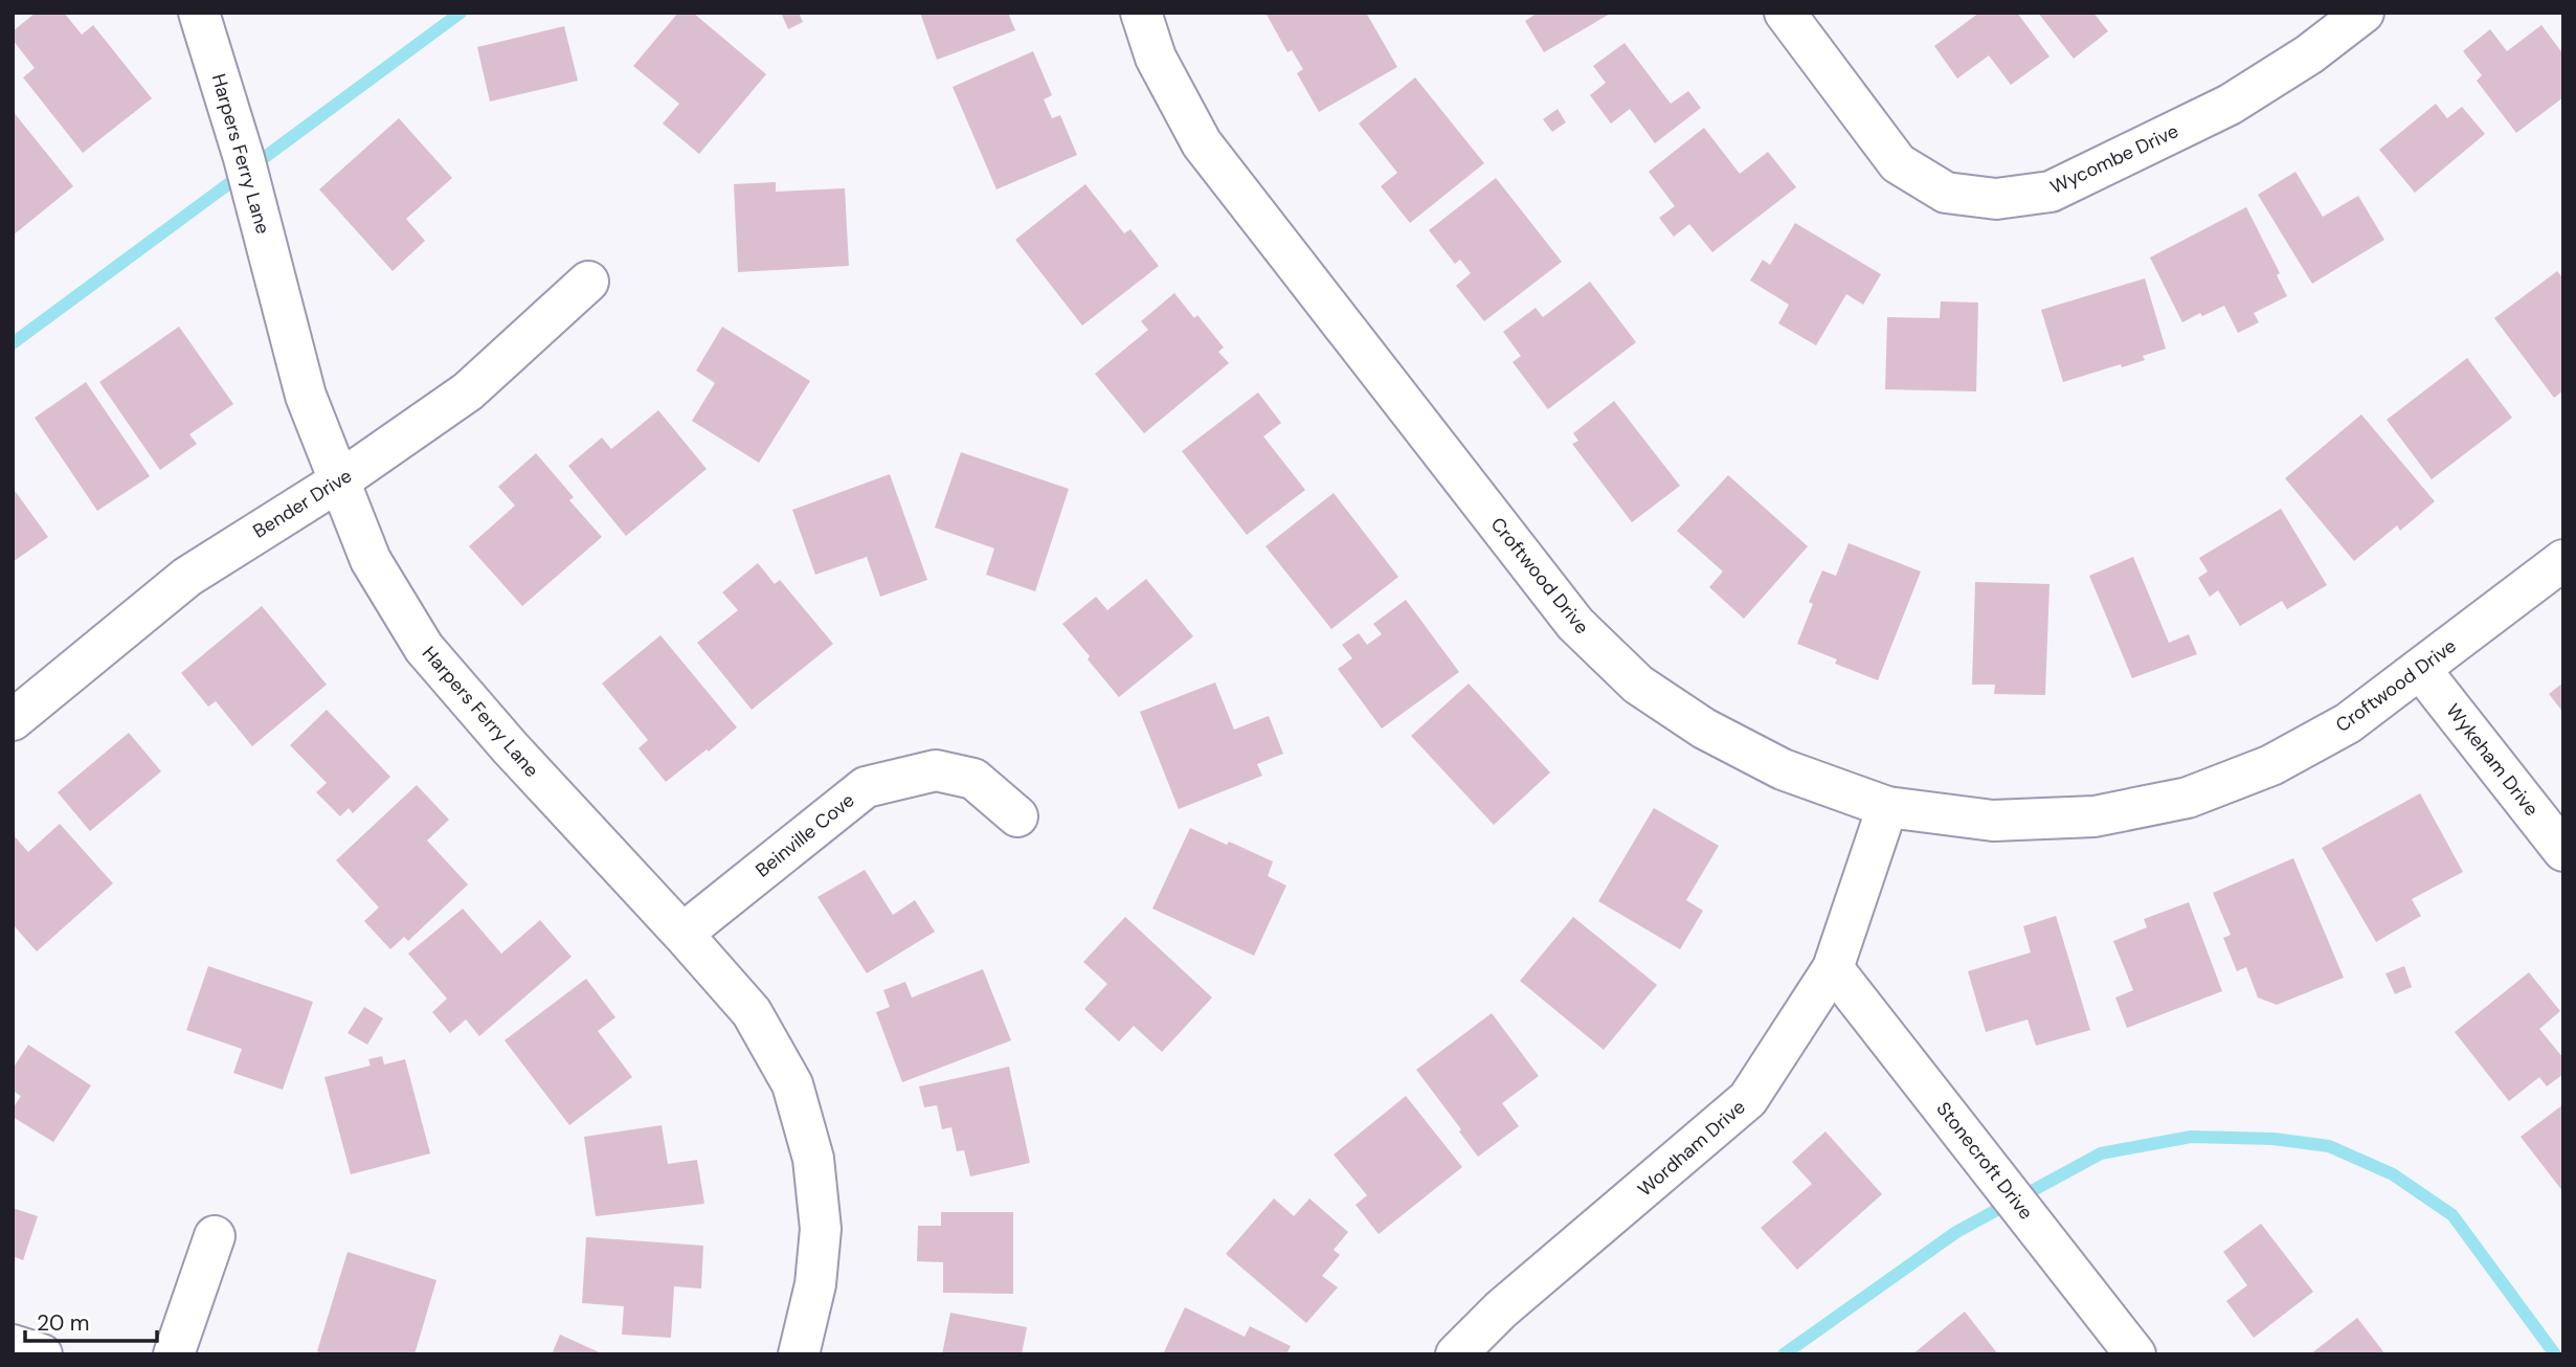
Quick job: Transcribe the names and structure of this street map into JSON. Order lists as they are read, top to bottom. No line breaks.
{"streets":{"street":["Harpers Ferry Lane","Wycombe Drive","Bender Drive","Croftwood Drive","Wykeham Drive","Beinville Cove","Wordham Drive","Stonecroft Drive"]},"crossings":[["Harpers Ferry Lane","Bender Drive"],["Harpers Ferry Lane","Beinville Cove"],["Croftwood Drive","Wykeham Drive"],["Croftwood Drive","Wordham Drive"],["Wordham Drive","Stonecroft Drive"]],"scale_bar":"20 m"}
